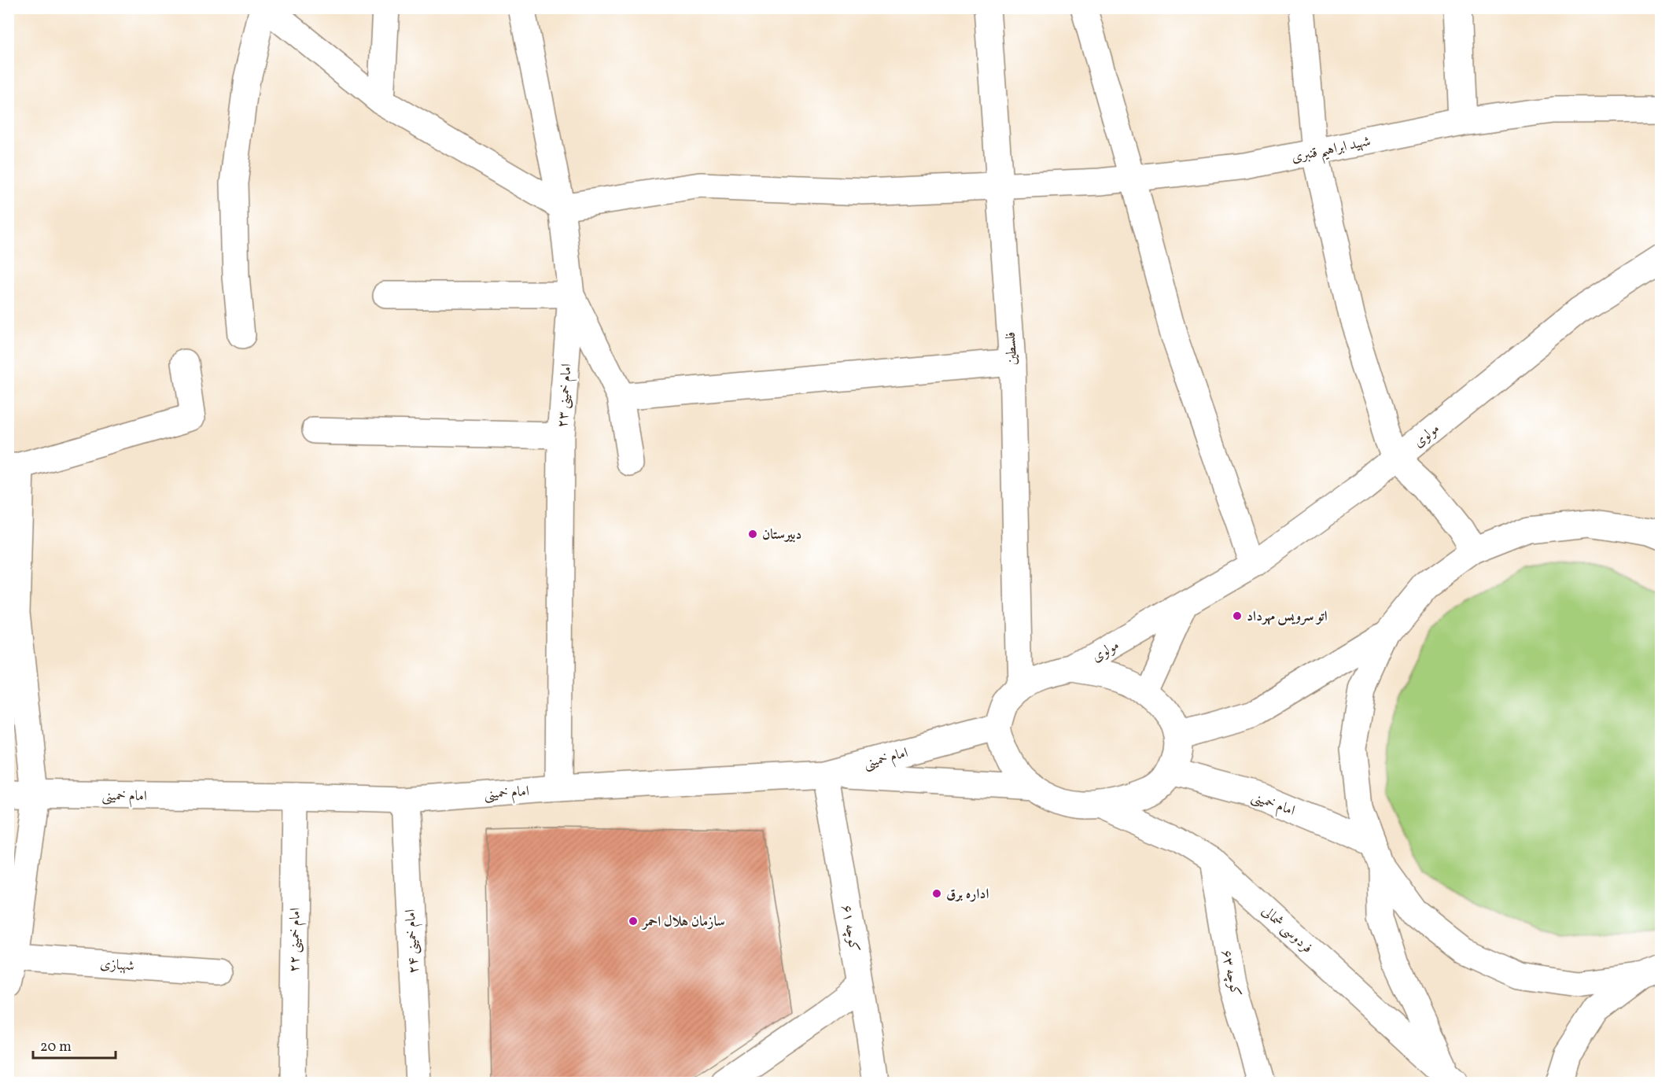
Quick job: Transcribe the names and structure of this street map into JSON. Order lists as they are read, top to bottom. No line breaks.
{"streets":{"street":["شهید ابراهیم قنبری","فلسطین","امام خمینی ۲۳","مولوی","امام خمینی","کوچه ۶۱","فردوسی شمالی","امام خمینی ۲۲","امام خمینی ۲۴","شهبازی","کوچه ۶۳"]},"crossings":[["شهید ابراهیم قنبری","فلسطین"],["شهید ابراهیم قنبری","امام خمینی ۲۳"],["فلسطین","مولوی"],["فلسطین","امام خمینی"],["فلسطین","فردوسی شمالی"],["امام خمینی ۲۳","امام خمینی"],["مولوی","امام خمینی"],["مولوی","فردوسی شمالی"],["امام خمینی","کوچه ۶۱"],["امام خمینی","فردوسی شمالی"],["امام خمینی","امام خمینی ۲۲"],["امام خمینی","امام خمینی ۲۴"],["فردوسی شمالی","کوچه ۶۳"]],"places":["دبیرستان","اتو سرویس مهرداد","اداره برق","سازمان هلال احمر"],"scale_bar":"20 m"}
